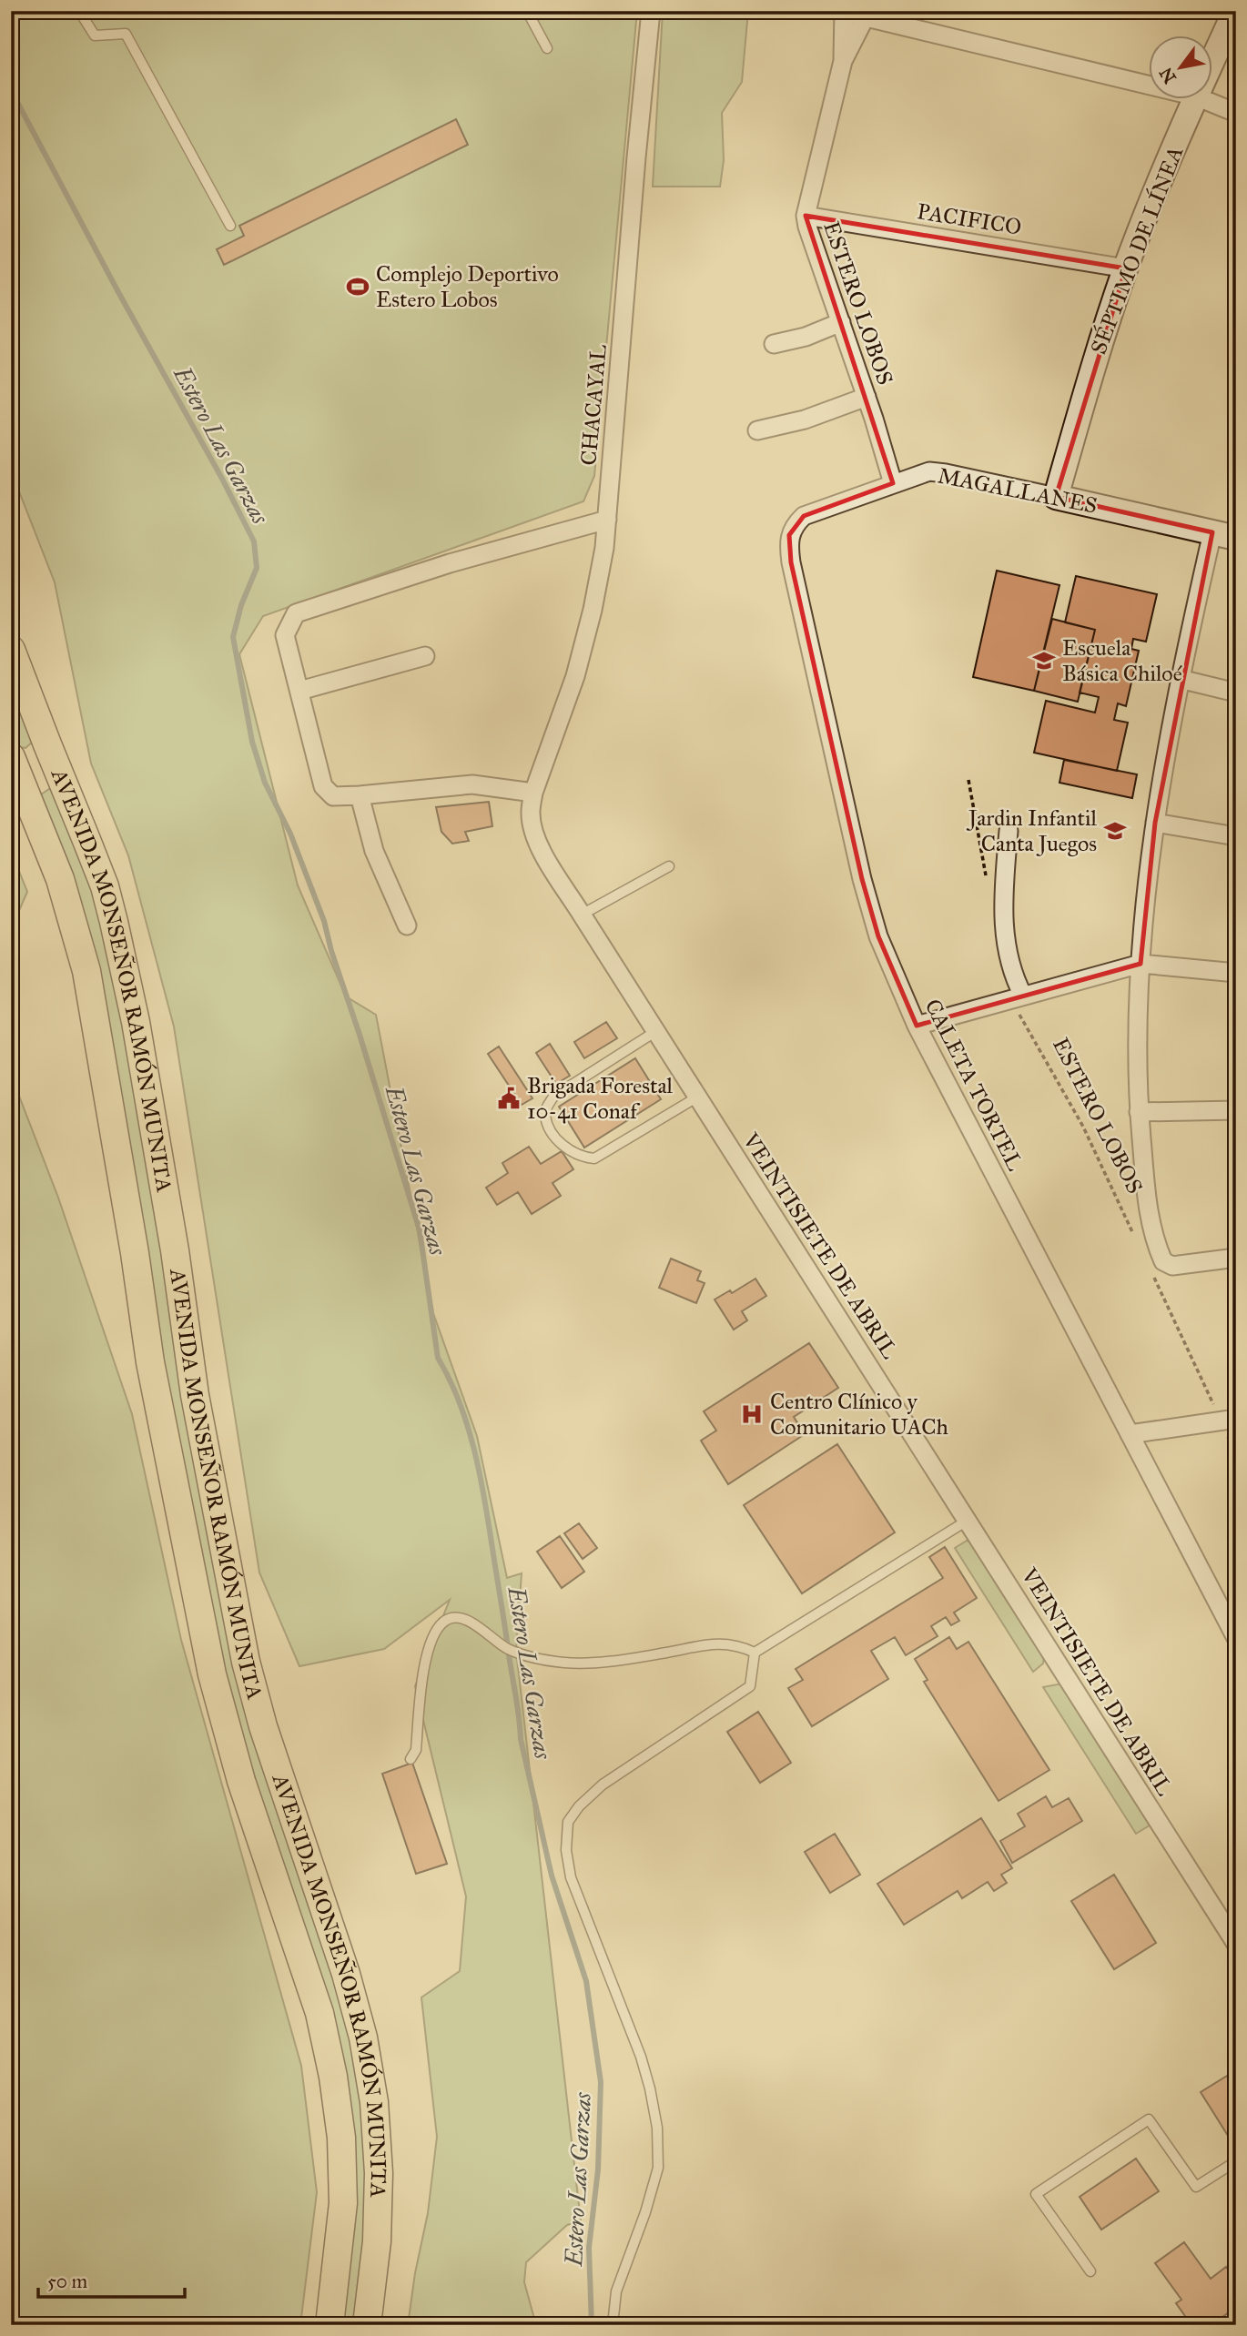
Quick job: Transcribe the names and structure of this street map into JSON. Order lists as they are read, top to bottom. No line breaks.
{"streets":{"main road":["AVENIDA MONSEÑOR RAMÓN MUNITA"],"street":["PACIFICO","SÉPTIMO DE LÍNEA","ESTERO LOBOS","CHACAYAL","MAGALLANES","CALETA TORTEL","VEINTISIETE DE ABRIL"]},"crossings":[["PACIFICO","SÉPTIMO DE LÍNEA"],["PACIFICO","ESTERO LOBOS"],["SÉPTIMO DE LÍNEA","MAGALLANES"],["ESTERO LOBOS","MAGALLANES"],["CHACAYAL","VEINTISIETE DE ABRIL"],["MAGALLANES","CALETA TORTEL"]],"water":["Estero Las Garzas"],"places":{"sports":["Complejo Deportivo Estero Lobos"],"school or university":["Escuela Básica Chiloé","Jardin Infantil Canta Juegos"],"public building":["Brigada Forestal 10-41 Conaf"],"hospital":["Centro Clínico y Comunitario UACh"]},"scale_bar":"50 m","north":"bottom left"}
